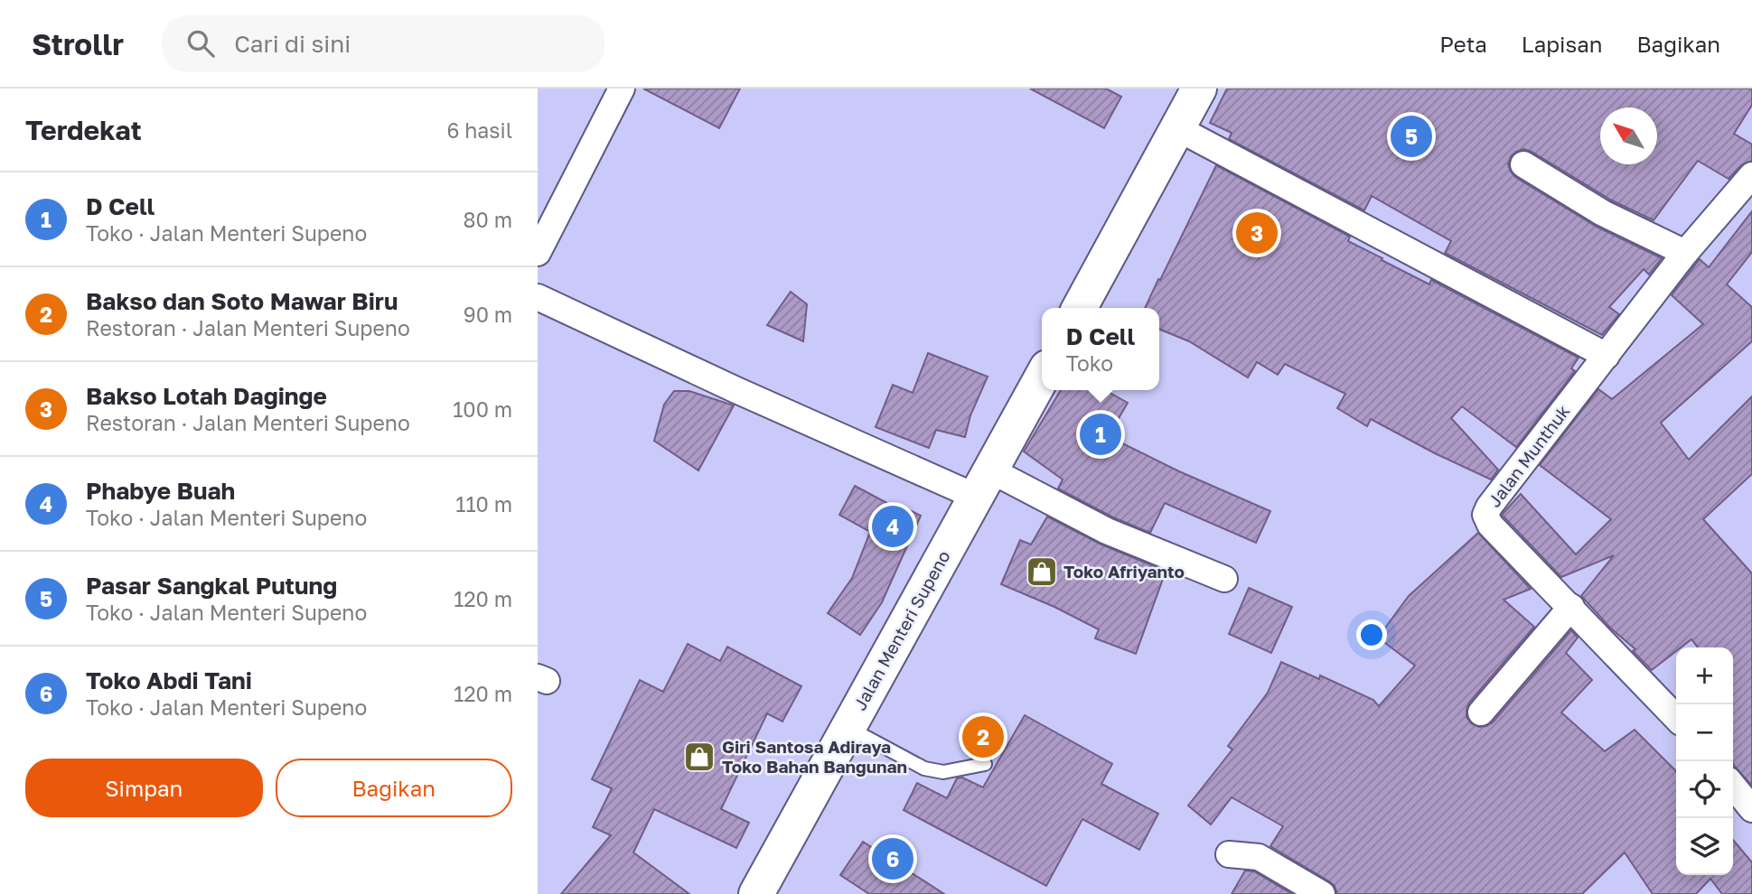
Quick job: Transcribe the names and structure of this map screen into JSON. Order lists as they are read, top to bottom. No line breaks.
{"streets":{"main road":["Jalan Menteri Supeno"],"street":["Jalan Munthuk"]},"places":{"shop":["Toko Afriyanto","Giri Santosa Adiraya Toko Bahan Bangunan"]},"north":"top left","page":{"header":"Strollr","search":"Cari di sini","nav":["Peta","Lapisan","Bagikan"],"heading":["Terdekat","6 hasil"],"pins":["5","3","1","4","2","6"],"list":[{"mark":"1","name":"D Cell","note":"Toko · Jalan Menteri Supeno","value":"80 m"},{"mark":"2","name":"Bakso dan Soto Mawar Biru","note":"Restoran · Jalan Menteri Supeno","value":"90 m"},{"mark":"3","name":"Bakso Lotah Daginge","note":"Restoran · Jalan Menteri Supeno","value":"100 m"},{"mark":"4","name":"Phabye Buah","note":"Toko · Jalan Menteri Supeno","value":"110 m"},{"mark":"5","name":"Pasar Sangkal Putung","note":"Toko · Jalan Menteri Supeno","value":"120 m"},{"mark":"6","name":"Toko Abdi Tani","note":"Toko · Jalan Menteri Supeno","value":"120 m"}],"popup":["D Cell","Toko"],"map_buttons":["+","−"],"buttons":["Simpan","Bagikan"]}}
